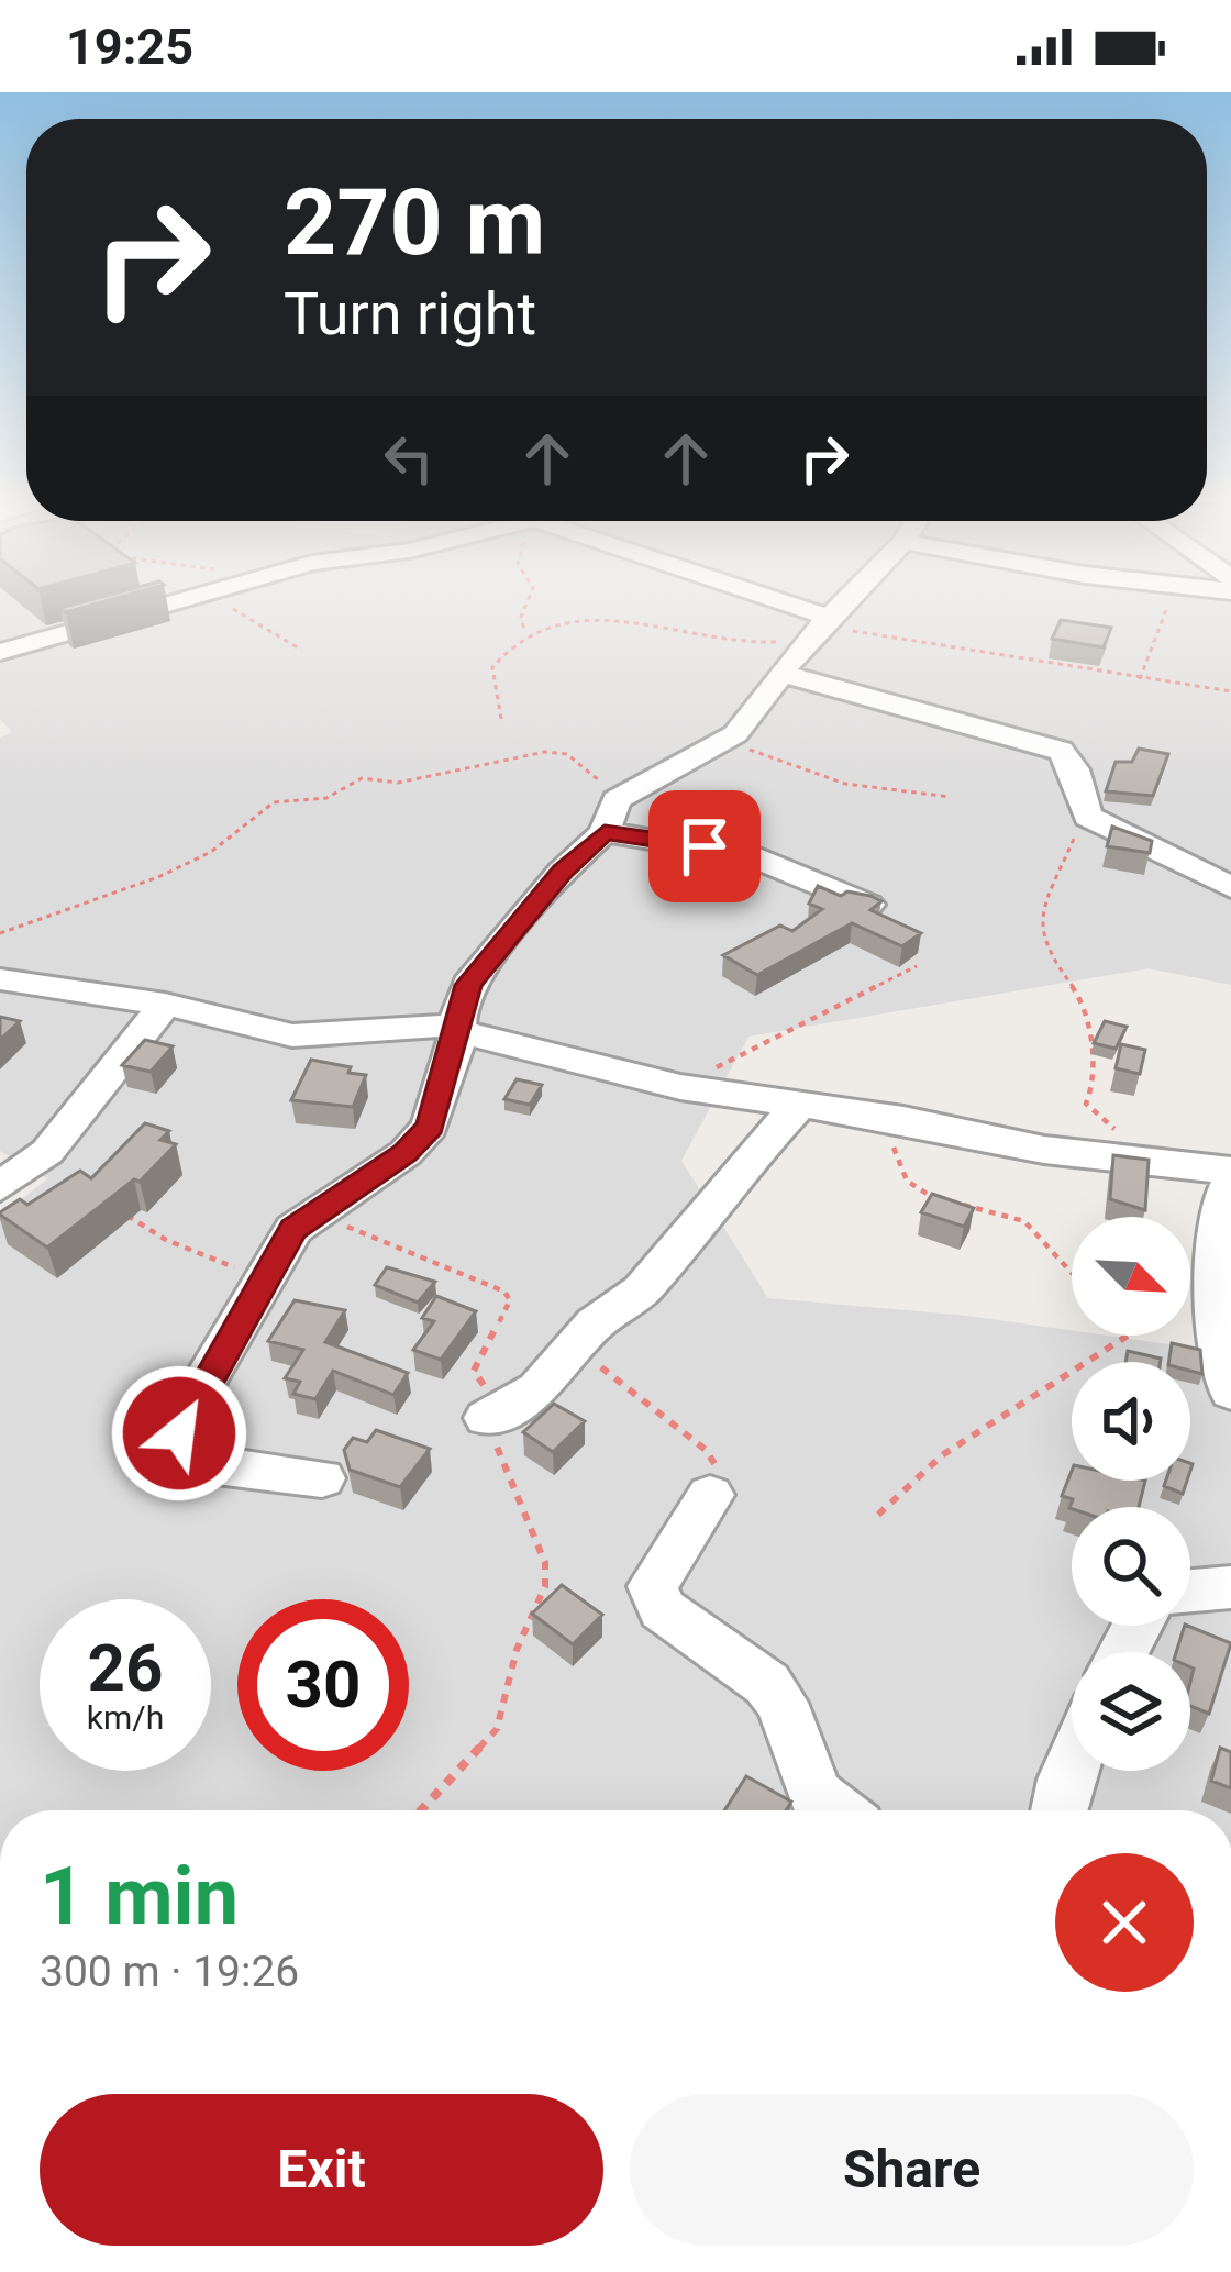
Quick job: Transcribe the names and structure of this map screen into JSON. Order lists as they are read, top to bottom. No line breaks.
{"north":"bottom right","page":{"status":"19:25","turn":["270 m","Turn right"],"speed":"26 km/h","limit":"30","heading":["1 min","300 m · 19:26"],"buttons":["Exit","Share"]}}
